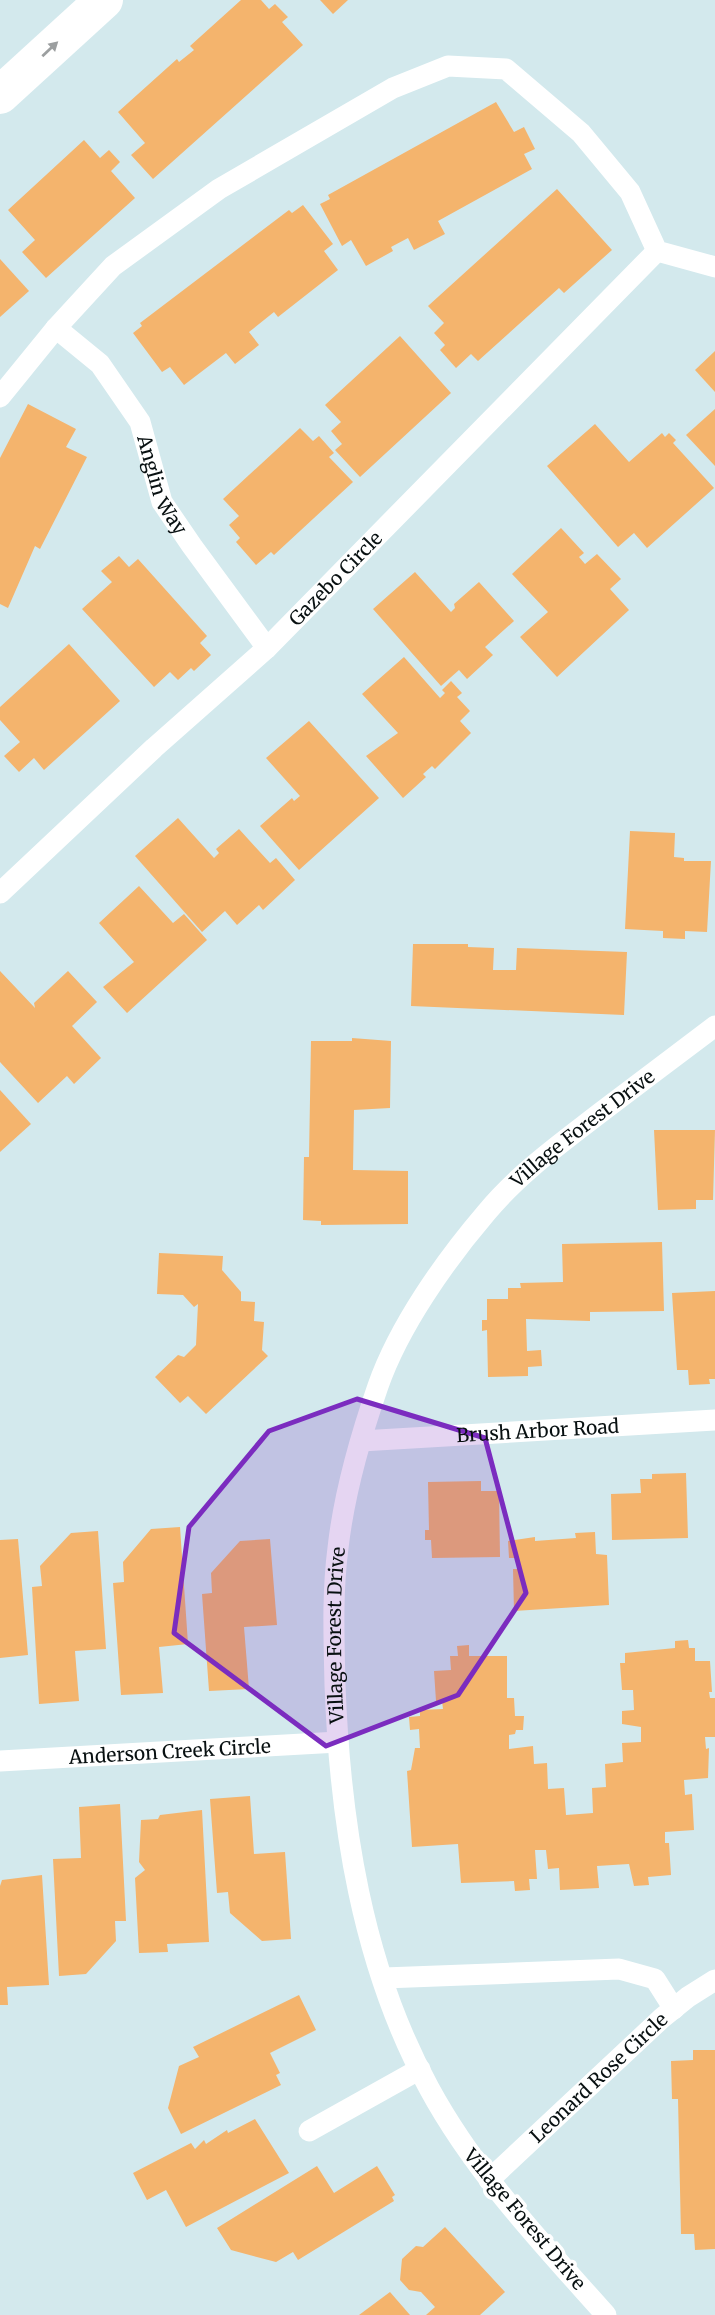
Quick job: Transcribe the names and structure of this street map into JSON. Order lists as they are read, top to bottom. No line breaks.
{"streets":{"lane":["Anglin Way","Gazebo Circle","Village Forest Drive","Brush Arbor Road","Anderson Creek Circle","Leonard Rose Circle"]},"crossings":[["Anglin Way","Gazebo Circle"],["Village Forest Drive","Brush Arbor Road"],["Village Forest Drive","Anderson Creek Circle"],["Village Forest Drive","Leonard Rose Circle"]]}
